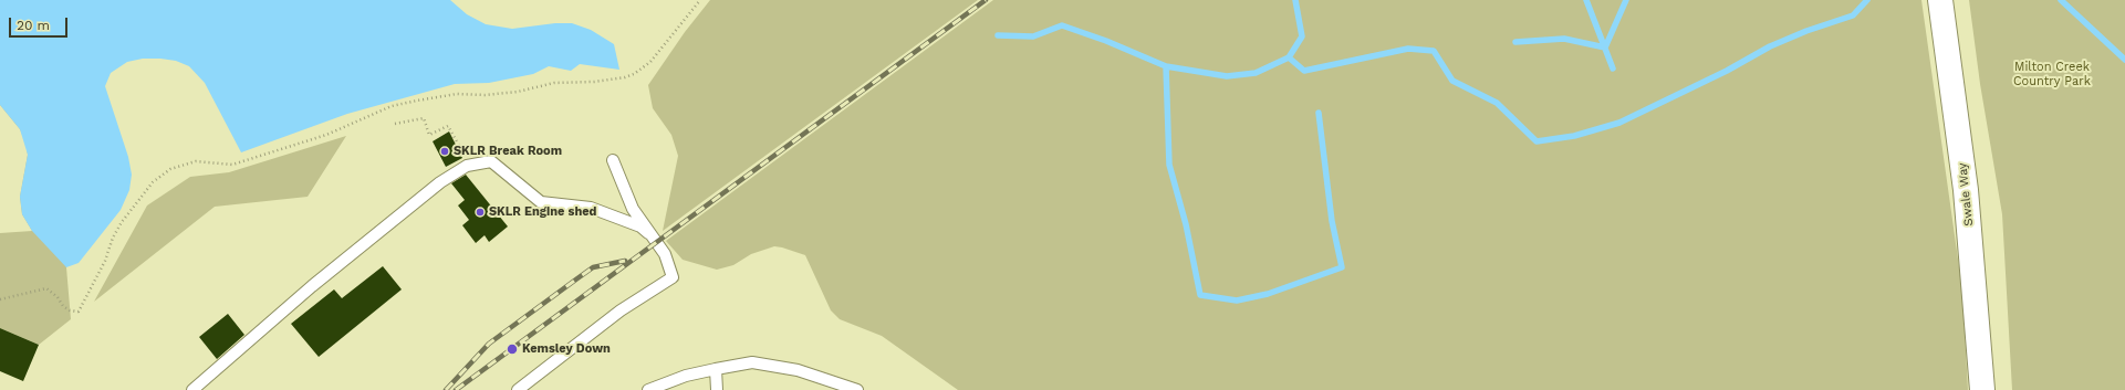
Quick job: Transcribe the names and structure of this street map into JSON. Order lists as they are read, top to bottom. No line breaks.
{"streets":{"main road":["Swale Way"]},"parks":["Milton Creek Country Park"],"places":["SKLR Break Room","SKLR Engine shed","Kemsley Down"],"scale_bar":"20 m"}
